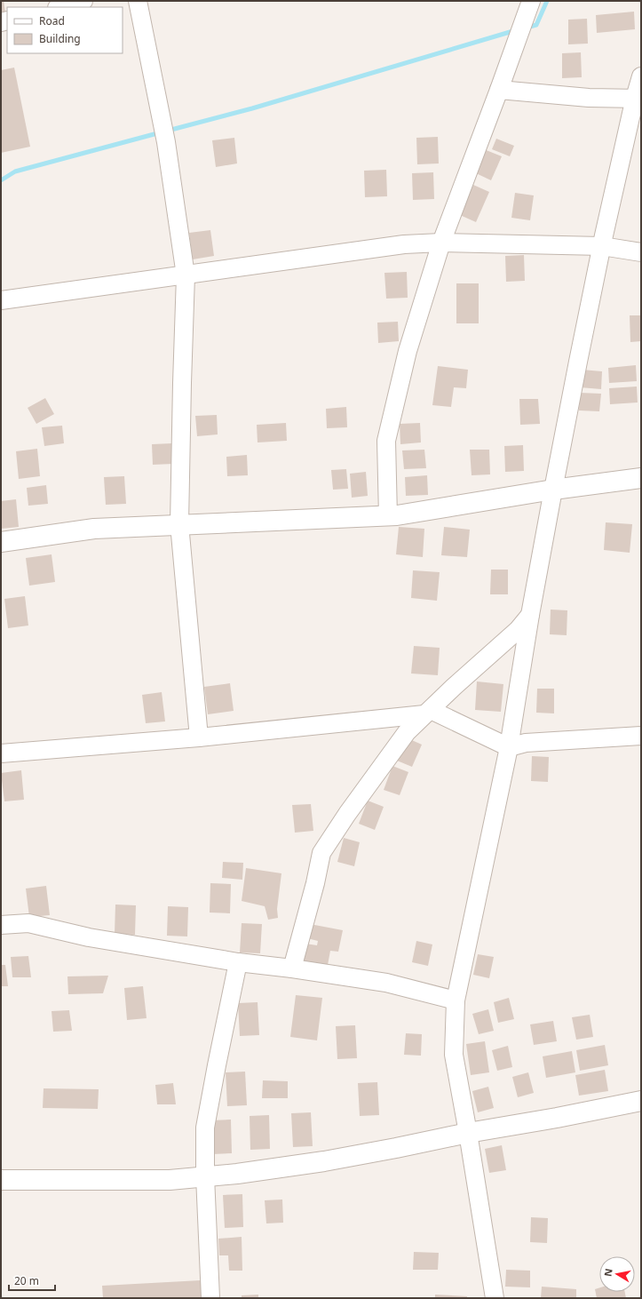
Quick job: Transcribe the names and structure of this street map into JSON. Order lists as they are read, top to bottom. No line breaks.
{"legend":["Road","Building"],"scale_bar":"20 m","north":"left"}
